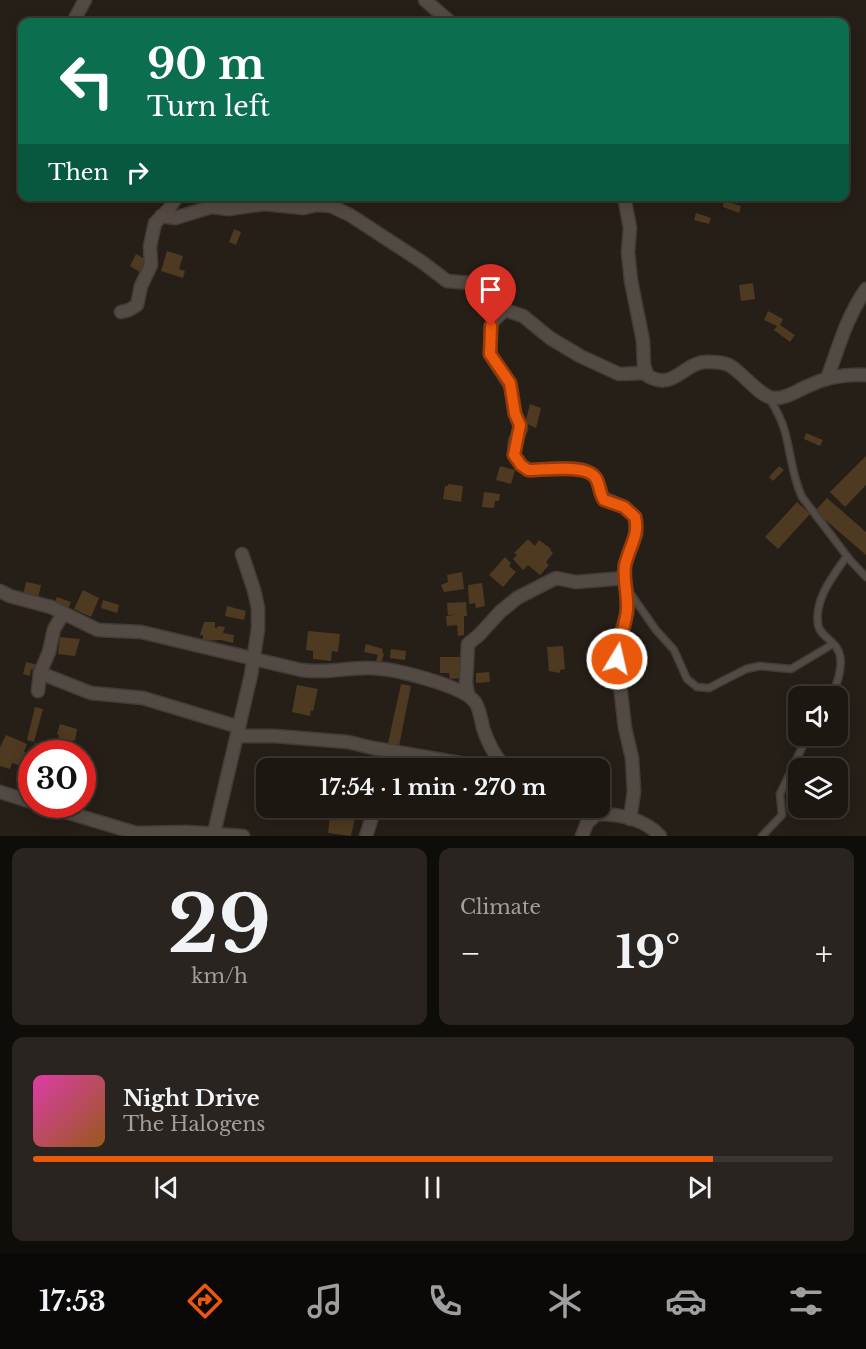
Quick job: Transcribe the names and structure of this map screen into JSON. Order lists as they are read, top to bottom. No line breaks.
{"page":{"turn":["90 m","Turn left"],"then":"Then","limit":"30","trip":"17:54 · 1 min · 270 m","tile":[["29","km/h"],"Climate"],"heat":["−","19°","+"],"song":["Night Drive","The Halogens"],"tabs":"17:53"}}
